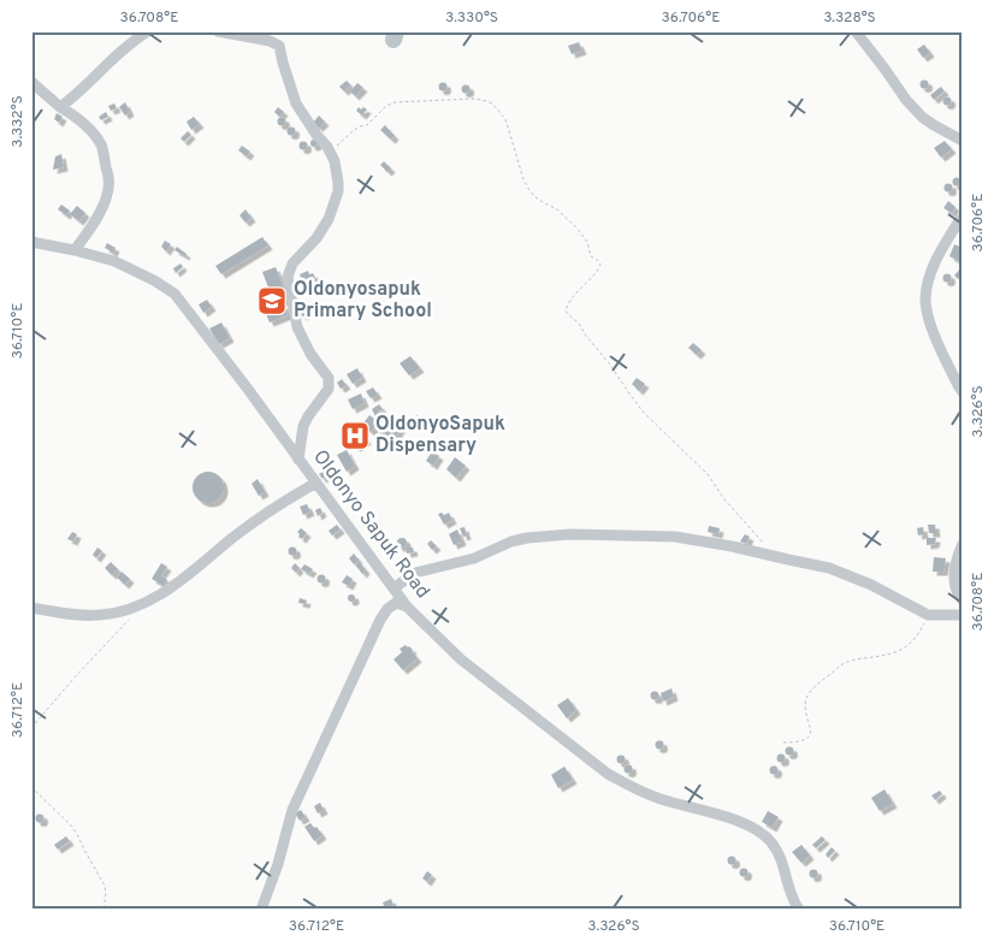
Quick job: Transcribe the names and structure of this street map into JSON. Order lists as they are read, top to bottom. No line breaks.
{"streets":{"street":["Oldonyo Sapuk Road"]},"places":{"school or university":["Oldonyosapuk Primary School"],"hospital":["OldonyoSapuk Dispensary"]},"coordinates":["36.708°E","3.330°S","36.706°E","3.328°S","3.332°S","36.710°E","3.326°S","36.712°E"]}
